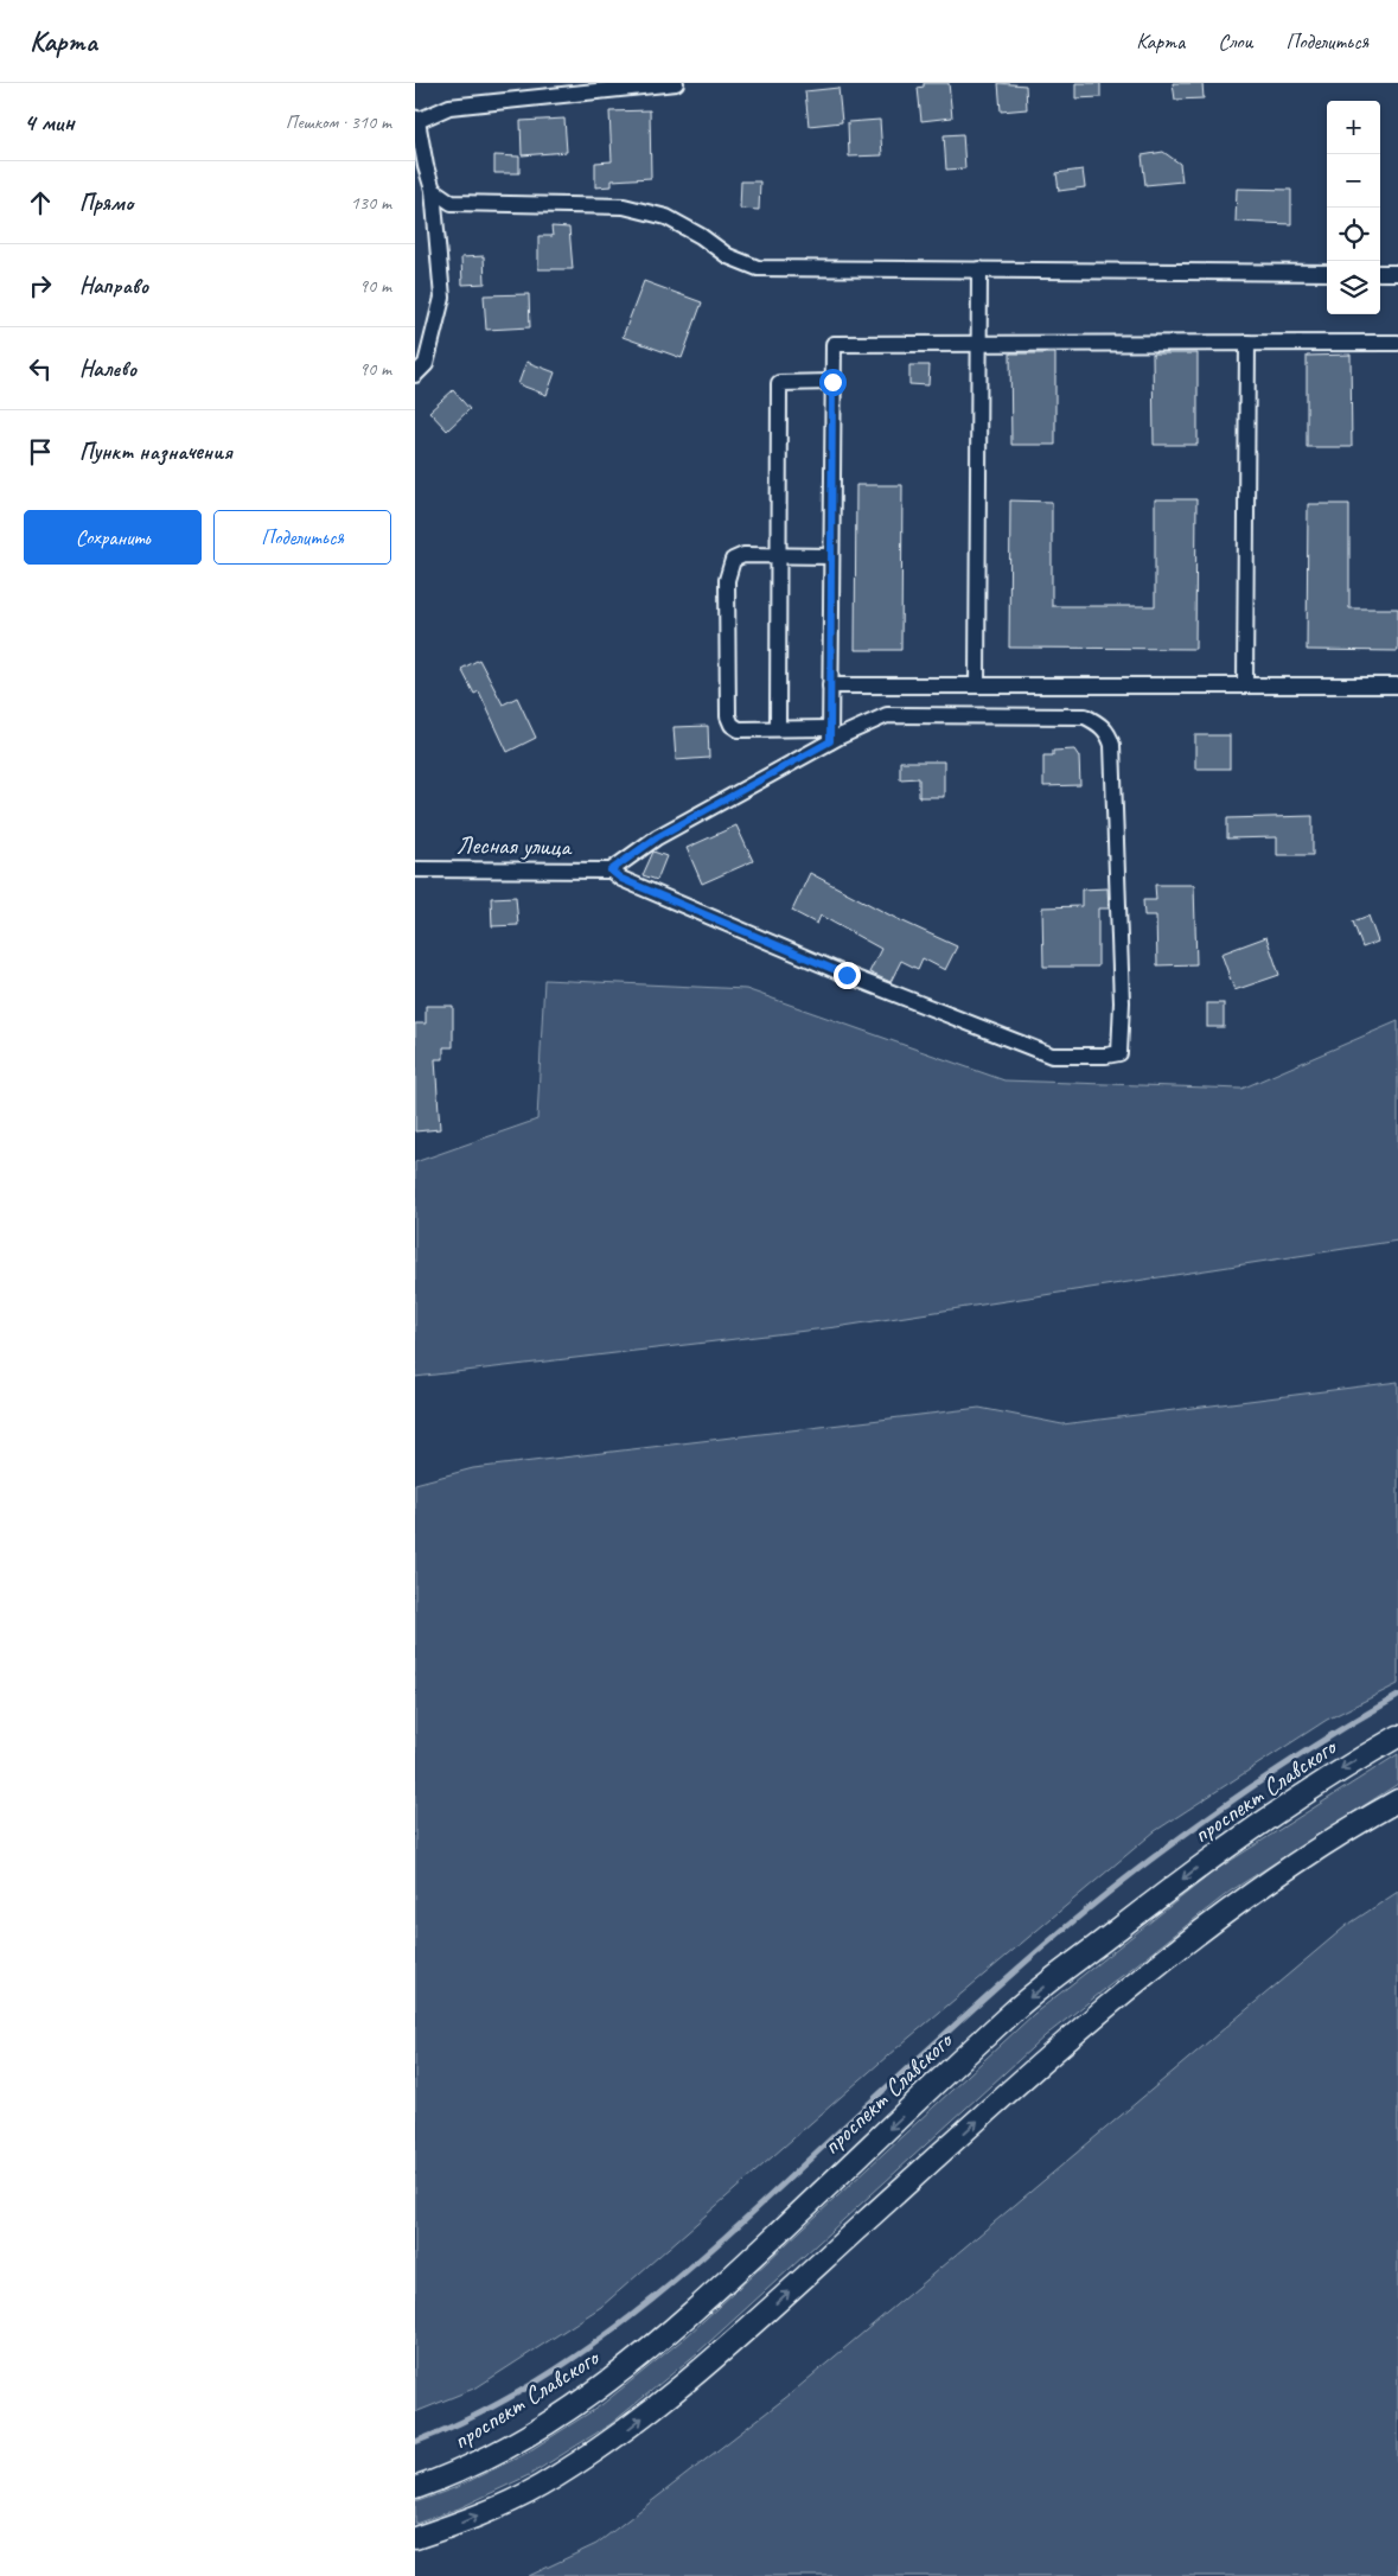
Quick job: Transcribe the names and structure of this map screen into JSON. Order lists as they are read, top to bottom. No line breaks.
{"streets":{"main road":["проспект Славского"],"street":["Лесная улица"]},"page":{"header":"Карта","nav":["Карта","Слои","Поделиться"],"heading":["4 мин","Пешком · 310 m"],"map_buttons":["+","−"],"list":[["Прямо","130 m"],["Направо","90 m"],["Налево","90 m"],"Пункт назначения"],"buttons":["Сохранить","Поделиться"]}}
